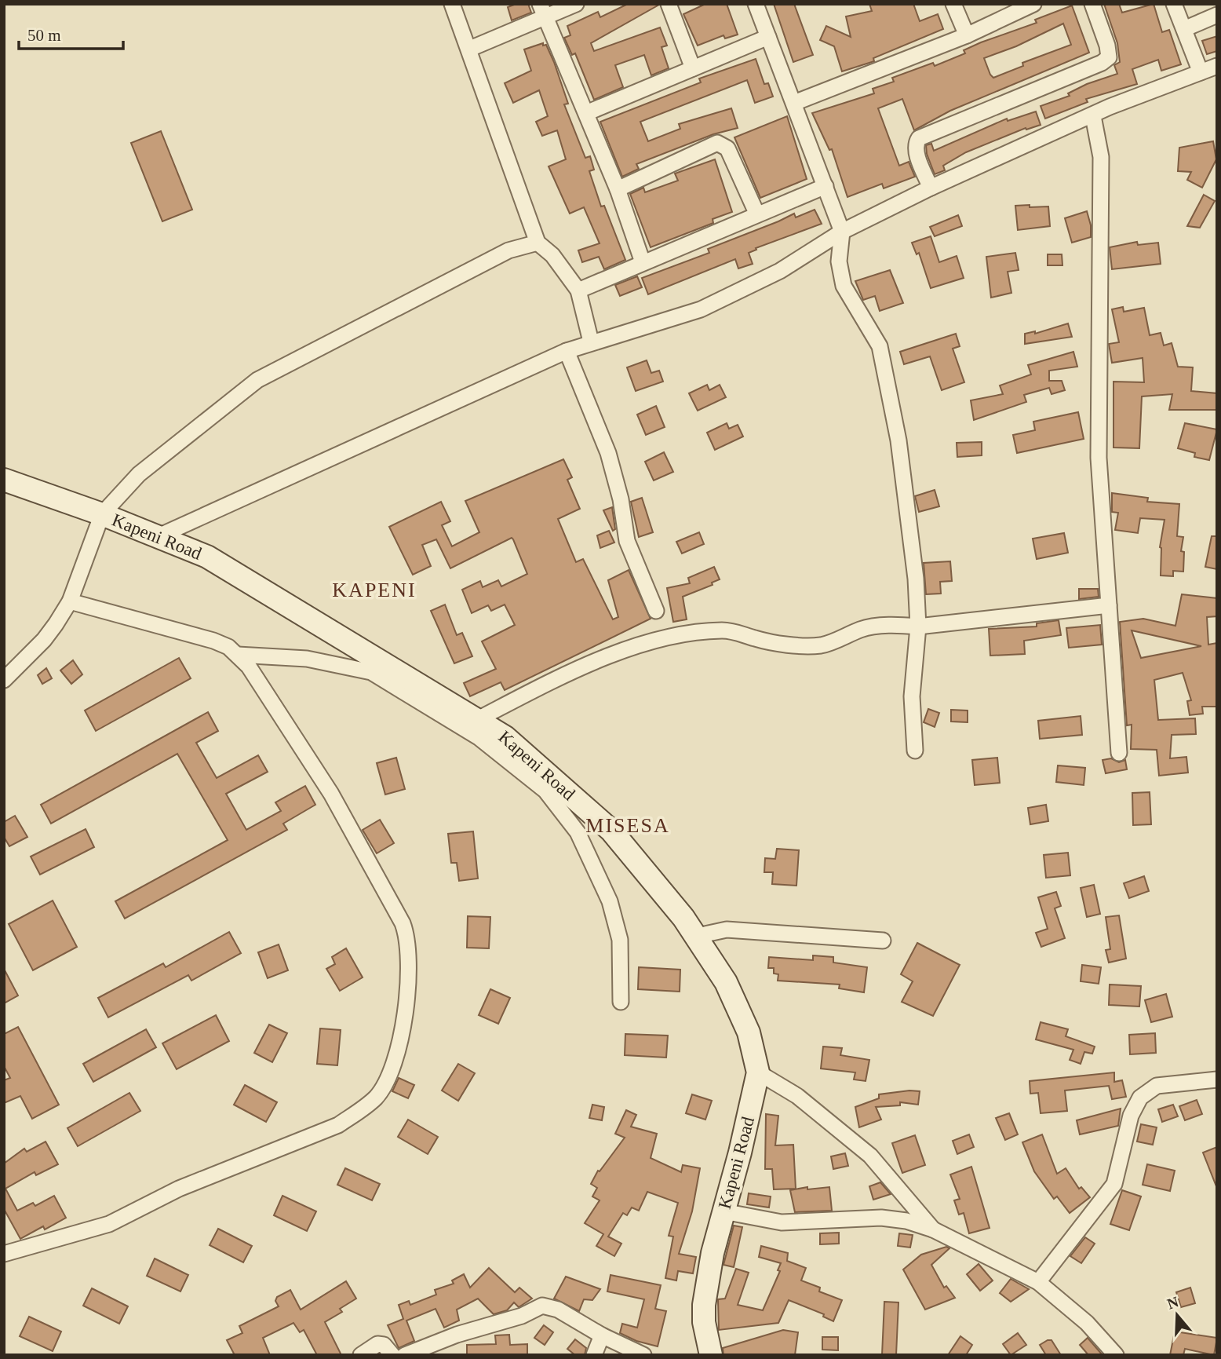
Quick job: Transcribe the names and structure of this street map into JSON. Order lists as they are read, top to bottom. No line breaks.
{"streets":{"main road":["Kapeni Road"]},"districts":["KAPENI","MISESA"],"scale_bar":"50 m","north":"top"}
